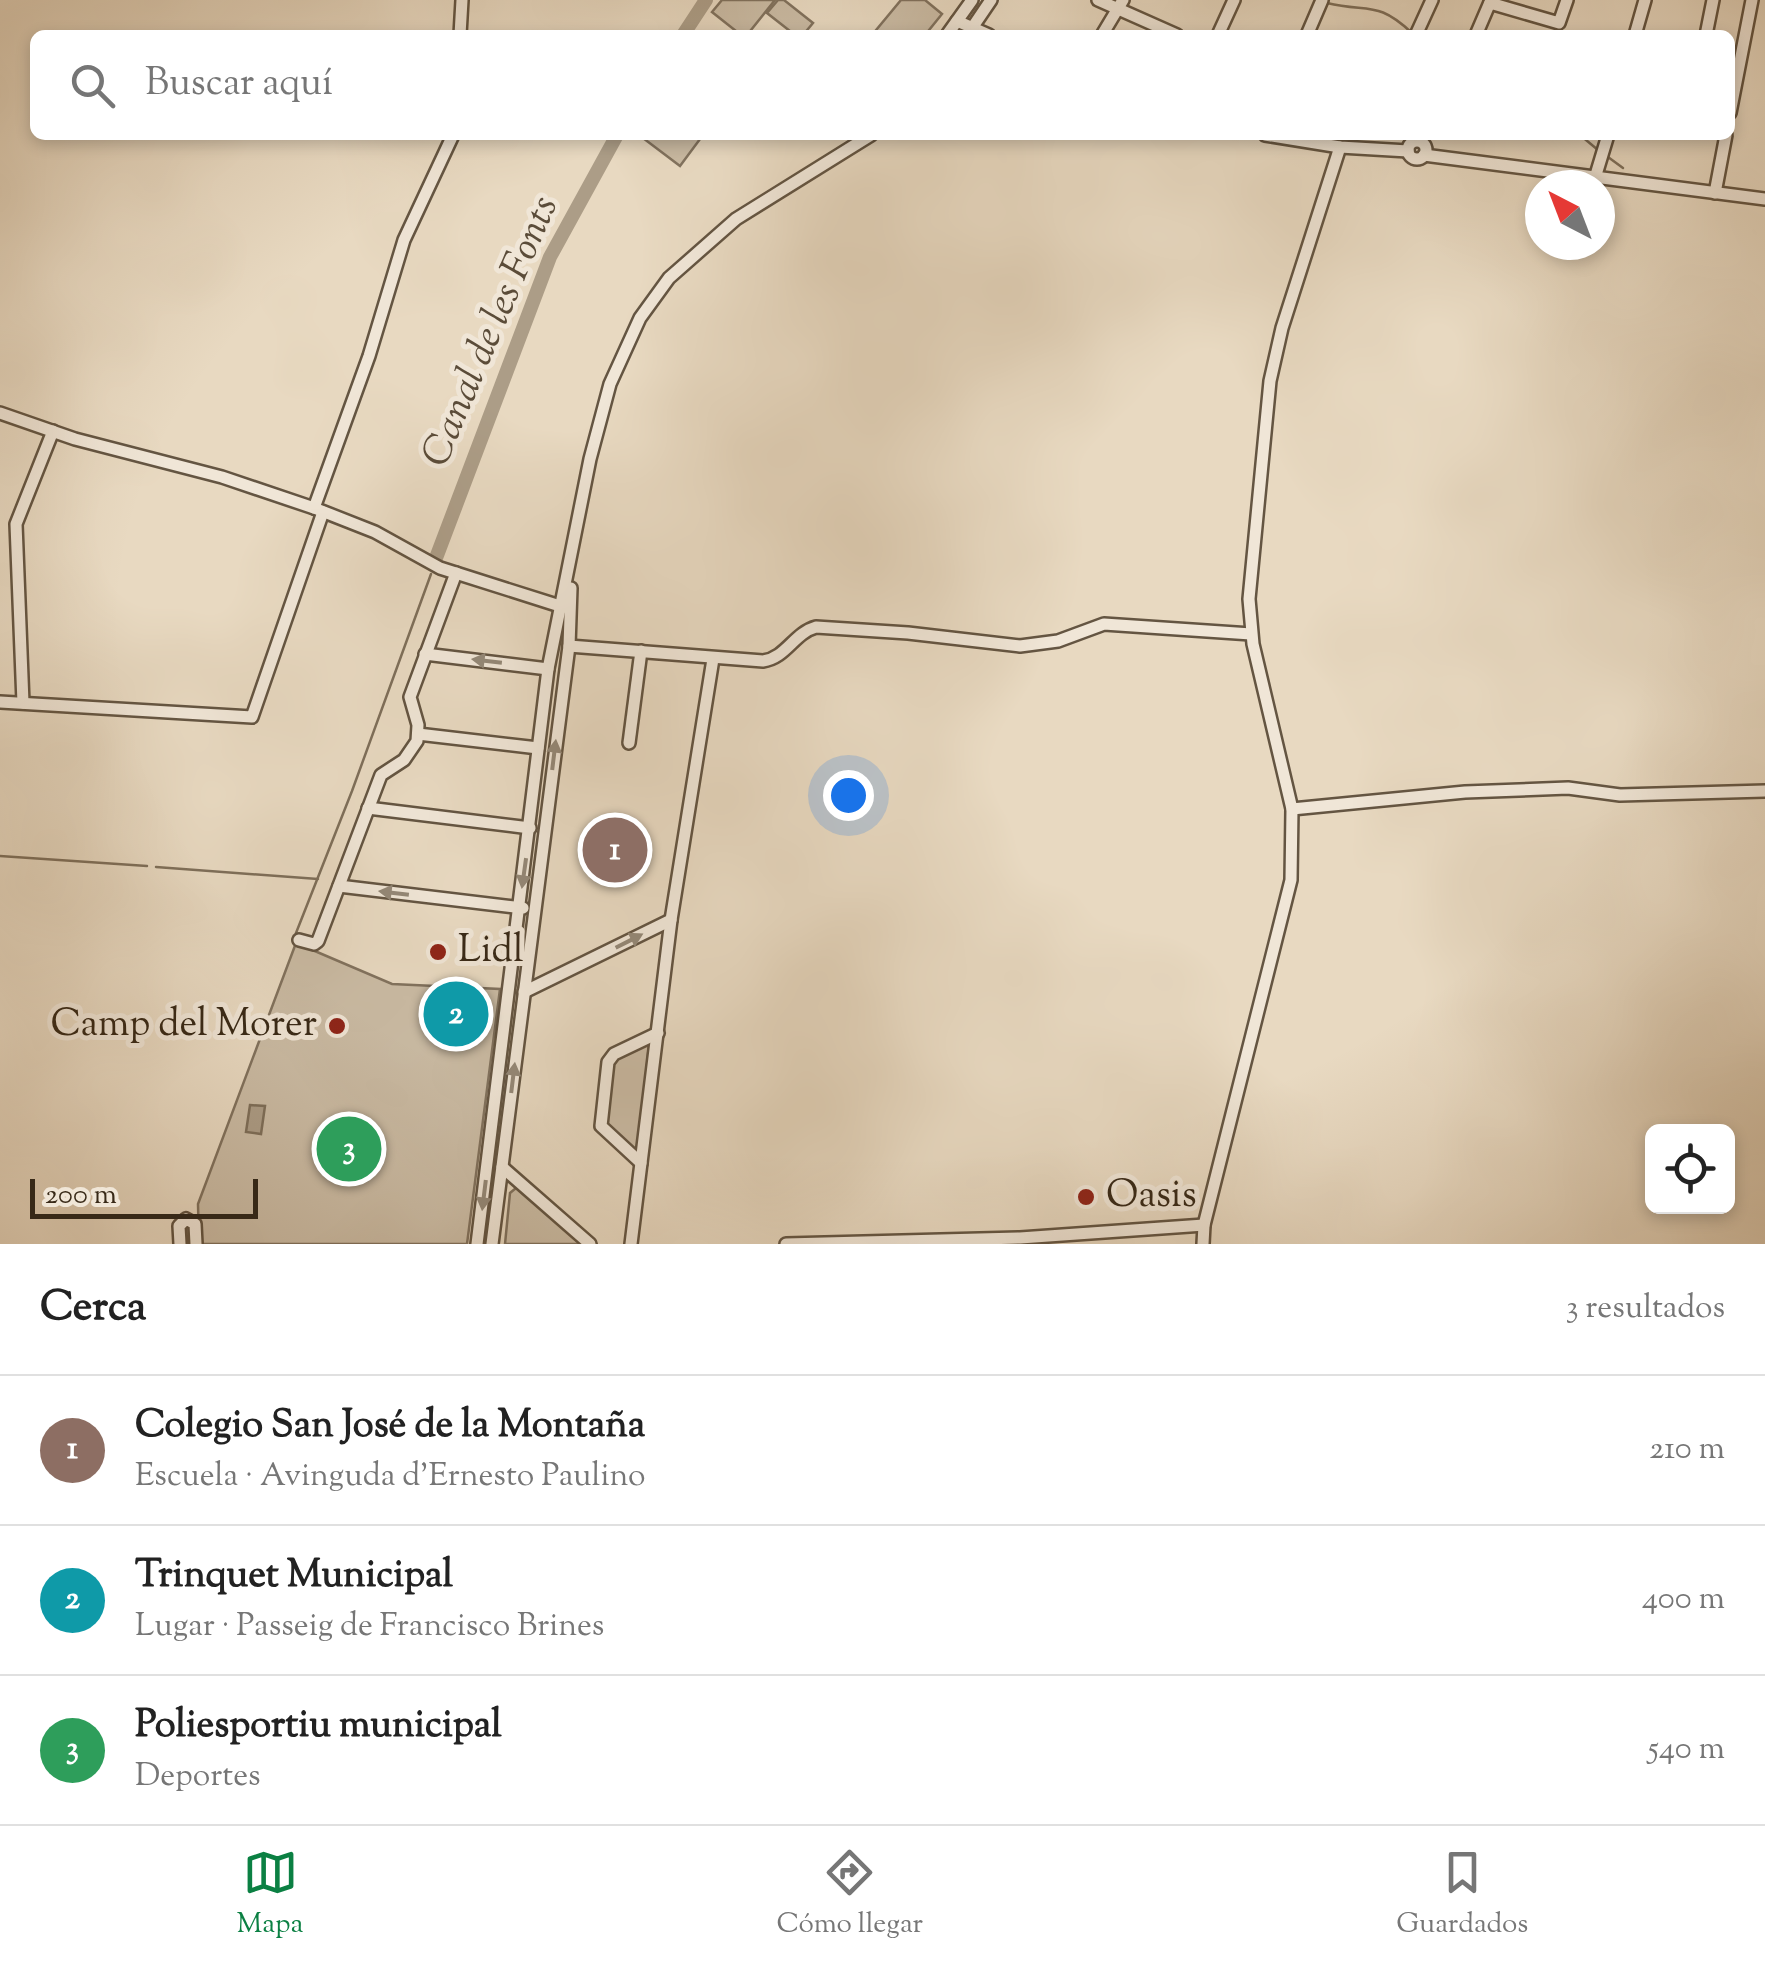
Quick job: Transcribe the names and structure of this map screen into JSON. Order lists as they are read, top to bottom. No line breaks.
{"water":["Canal de les Fonts"],"places":["Lidl","Camp del Morer","Oasis"],"scale_bar":"200 m","north":"top left","page":{"search":"Buscar aquí","pins":["1","2","3"],"scale":"200 m","heading":["Cerca","3 resultados"],"list":[{"mark":"1","name":"Colegio San José de la Montaña","note":"Escuela · Avinguda d'Ernesto Paulino","value":"210 m"},{"mark":"2","name":"Trinquet Municipal","note":"Lugar · Passeig de Francisco Brines","value":"400 m"},{"mark":"3","name":"Poliesportiu municipal","note":"Deportes","value":"540 m"}],"nav":["Mapa","Cómo llegar","Guardados"]}}
